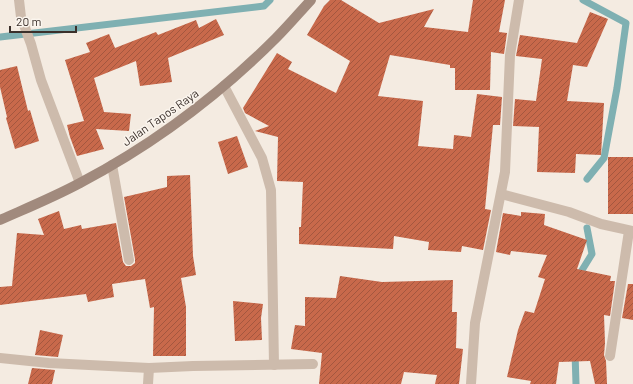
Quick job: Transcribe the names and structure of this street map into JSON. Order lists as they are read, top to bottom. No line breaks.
{"streets":{"main road":["Jalan Tapos Raya"]},"scale_bar":"20 m"}
